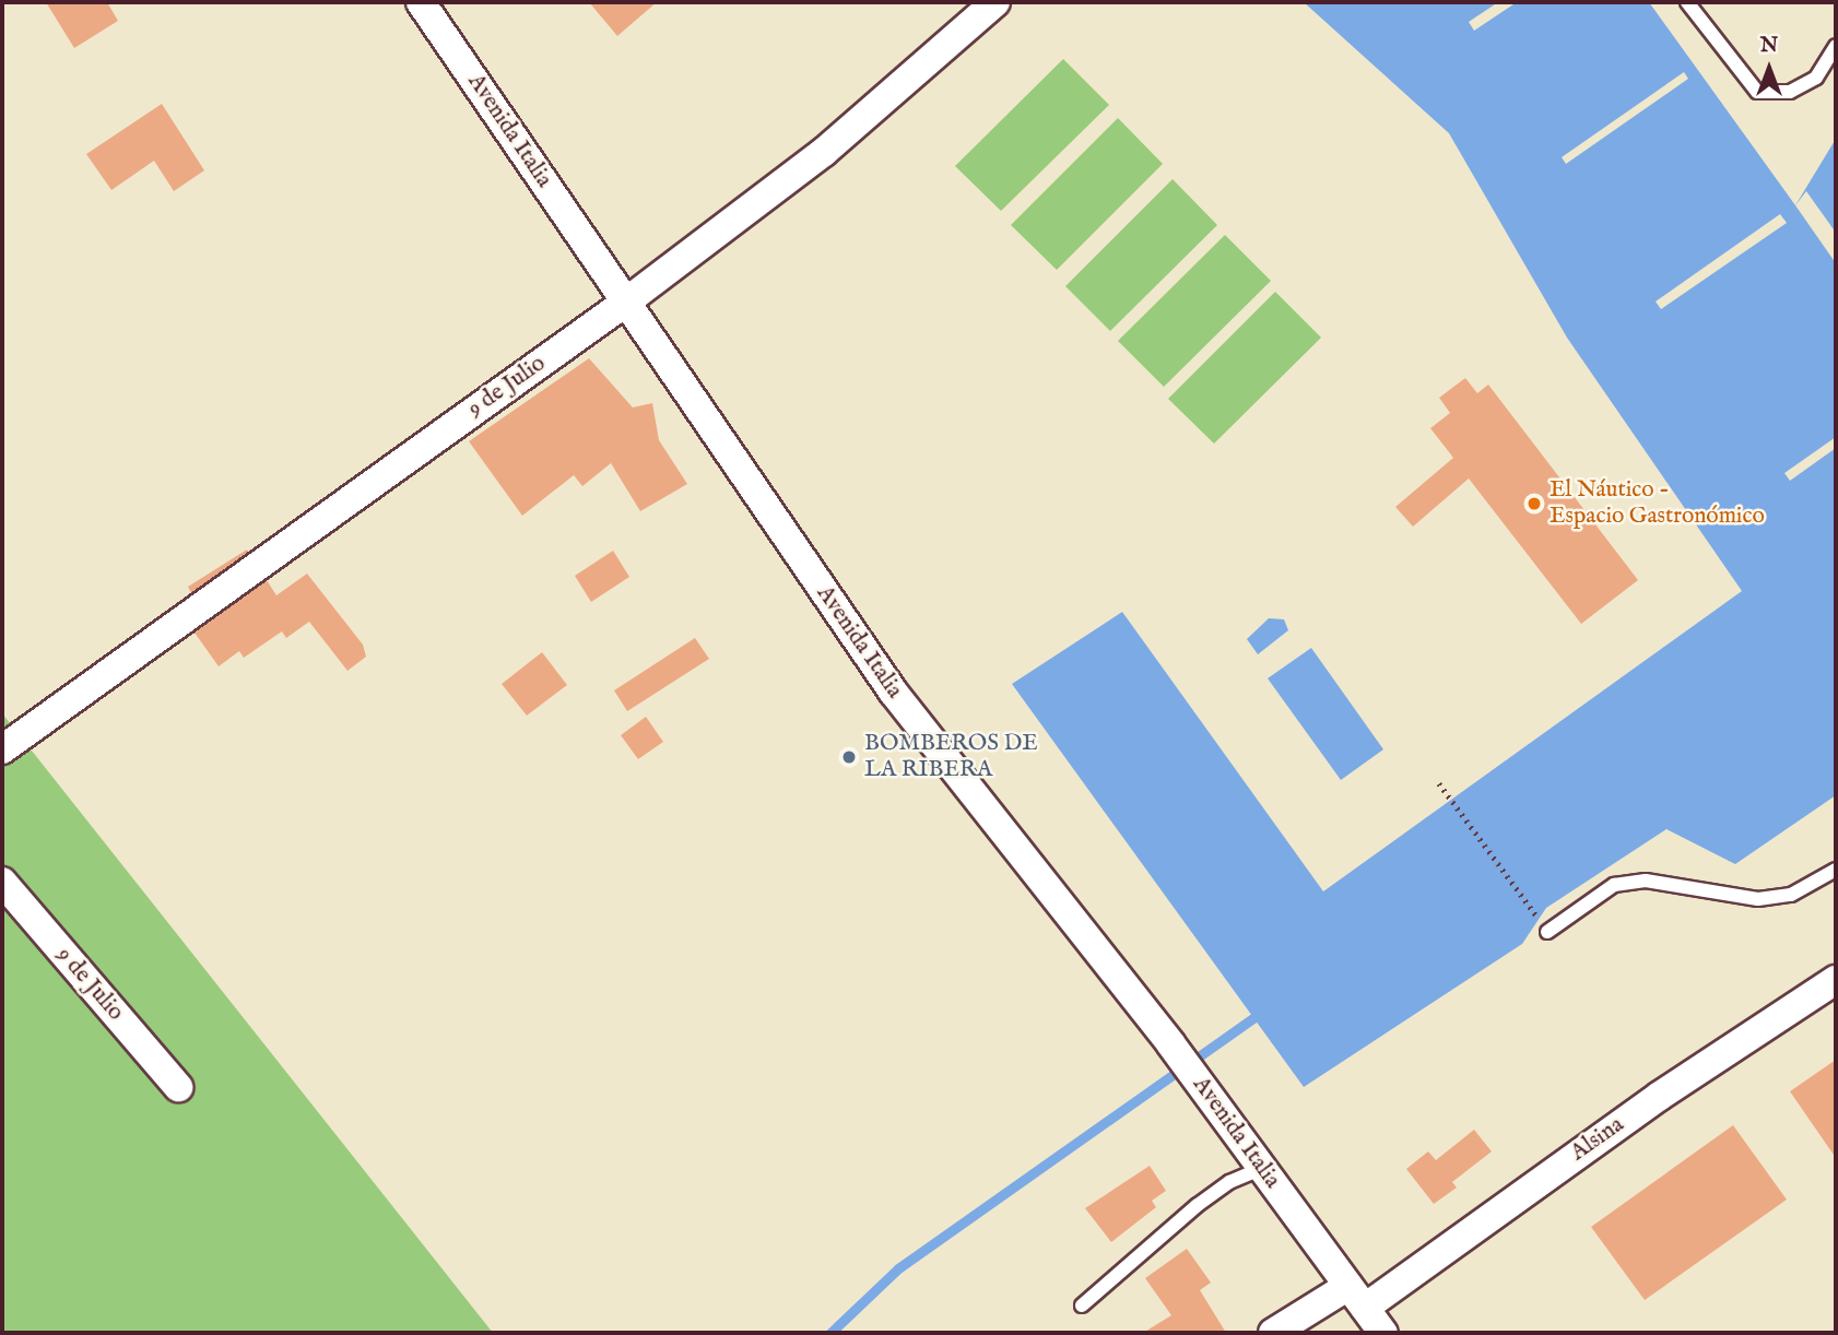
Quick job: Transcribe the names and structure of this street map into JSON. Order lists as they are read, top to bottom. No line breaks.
{"streets":{"street":["Avenida Italia","9 de Julio","Alsina"]},"crossings":[["Avenida Italia","9 de Julio"],["Avenida Italia","Alsina"]],"places":["El Náutico - Espacio Gastronómico","BOMBEROS DE LA RIBERA"],"north":"top"}
